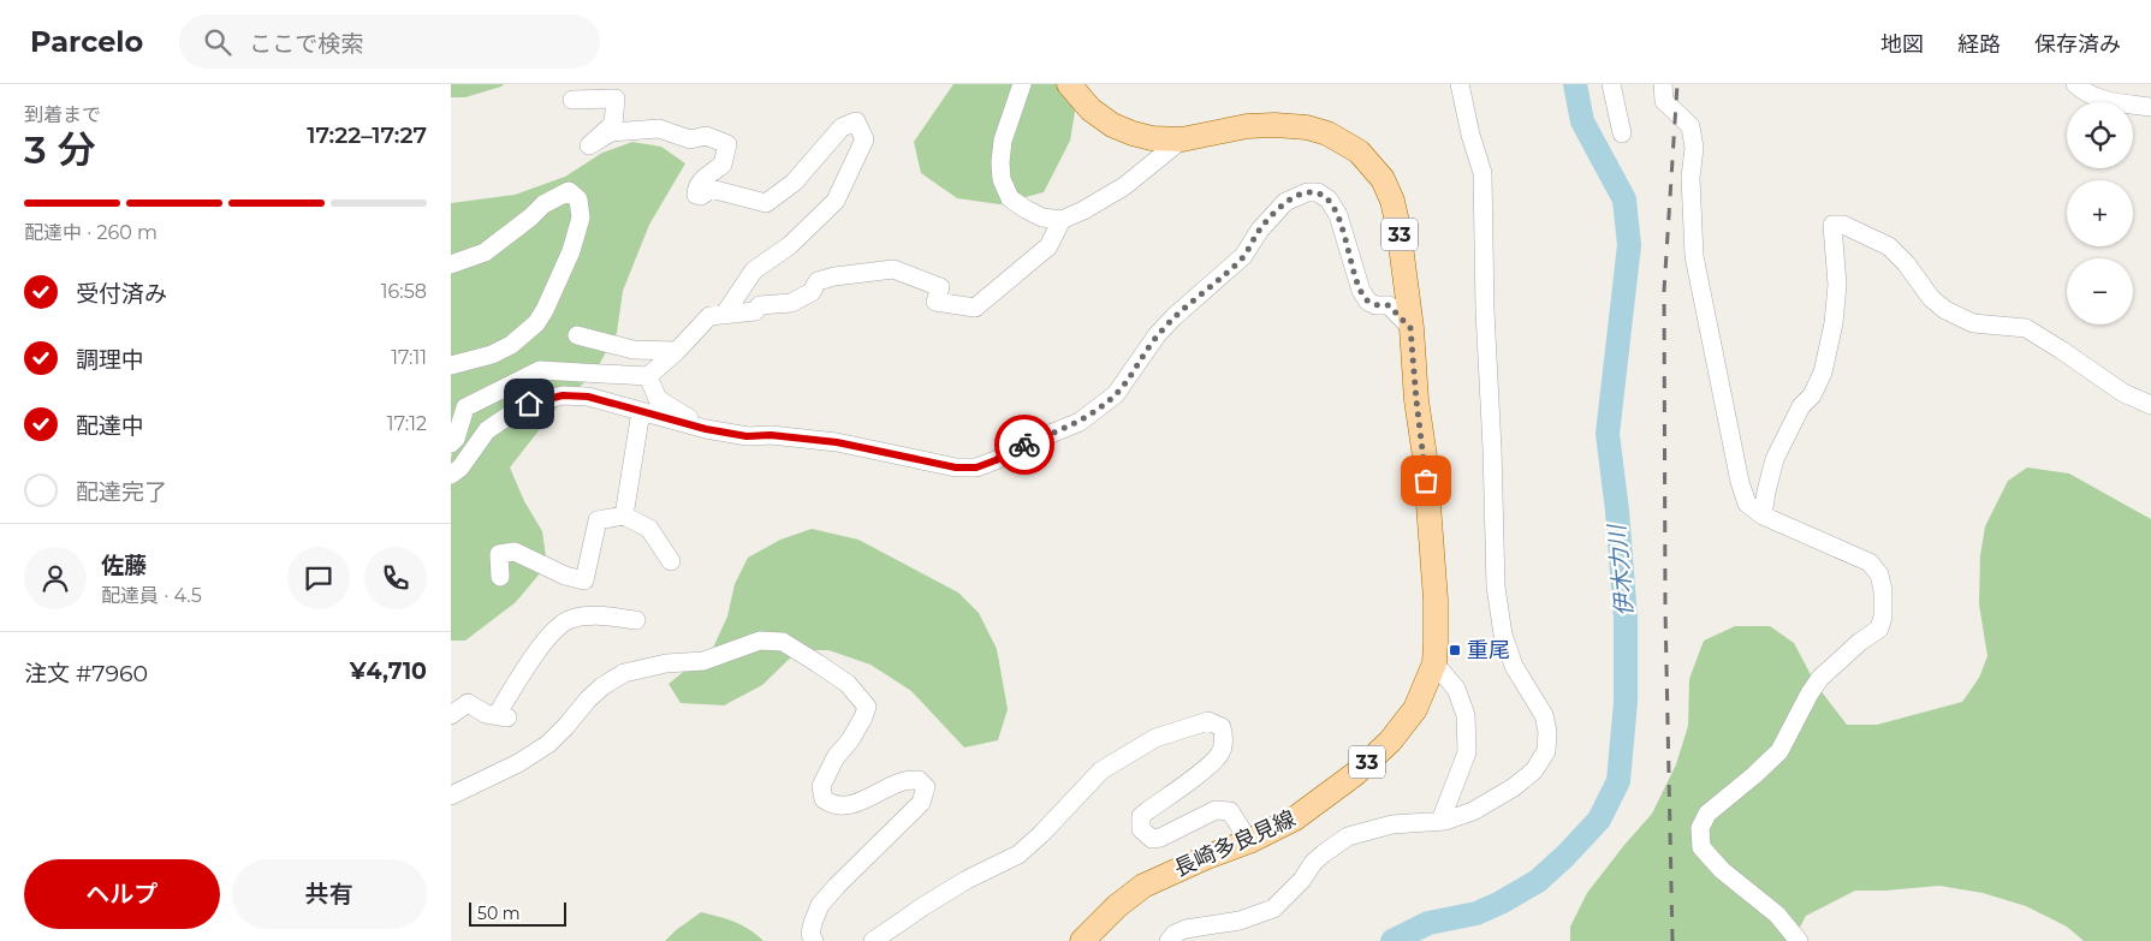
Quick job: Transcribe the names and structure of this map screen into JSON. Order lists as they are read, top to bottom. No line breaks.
{"streets":{"main road":["33","長崎多良見線"]},"water":["伊木力川"],"places":{"transit":["重尾"]},"scale_bar":"50 m","page":{"header":"Parcelo","search":"ここで検索","nav":["地図","経路","保存済み"],"heading":["3 分","到着まで","17:22–17:27"],"panel":["佐藤","配達員 · 4.5","注文 #7960","¥4,710"],"map_buttons":["+","−"],"bar":"配達中 · 260 m","list":[["受付済み","16:58"],["調理中","17:11"],["配達中","17:12"],"配達完了"],"buttons":["ヘルプ","共有"],"scale":"50 m"}}
